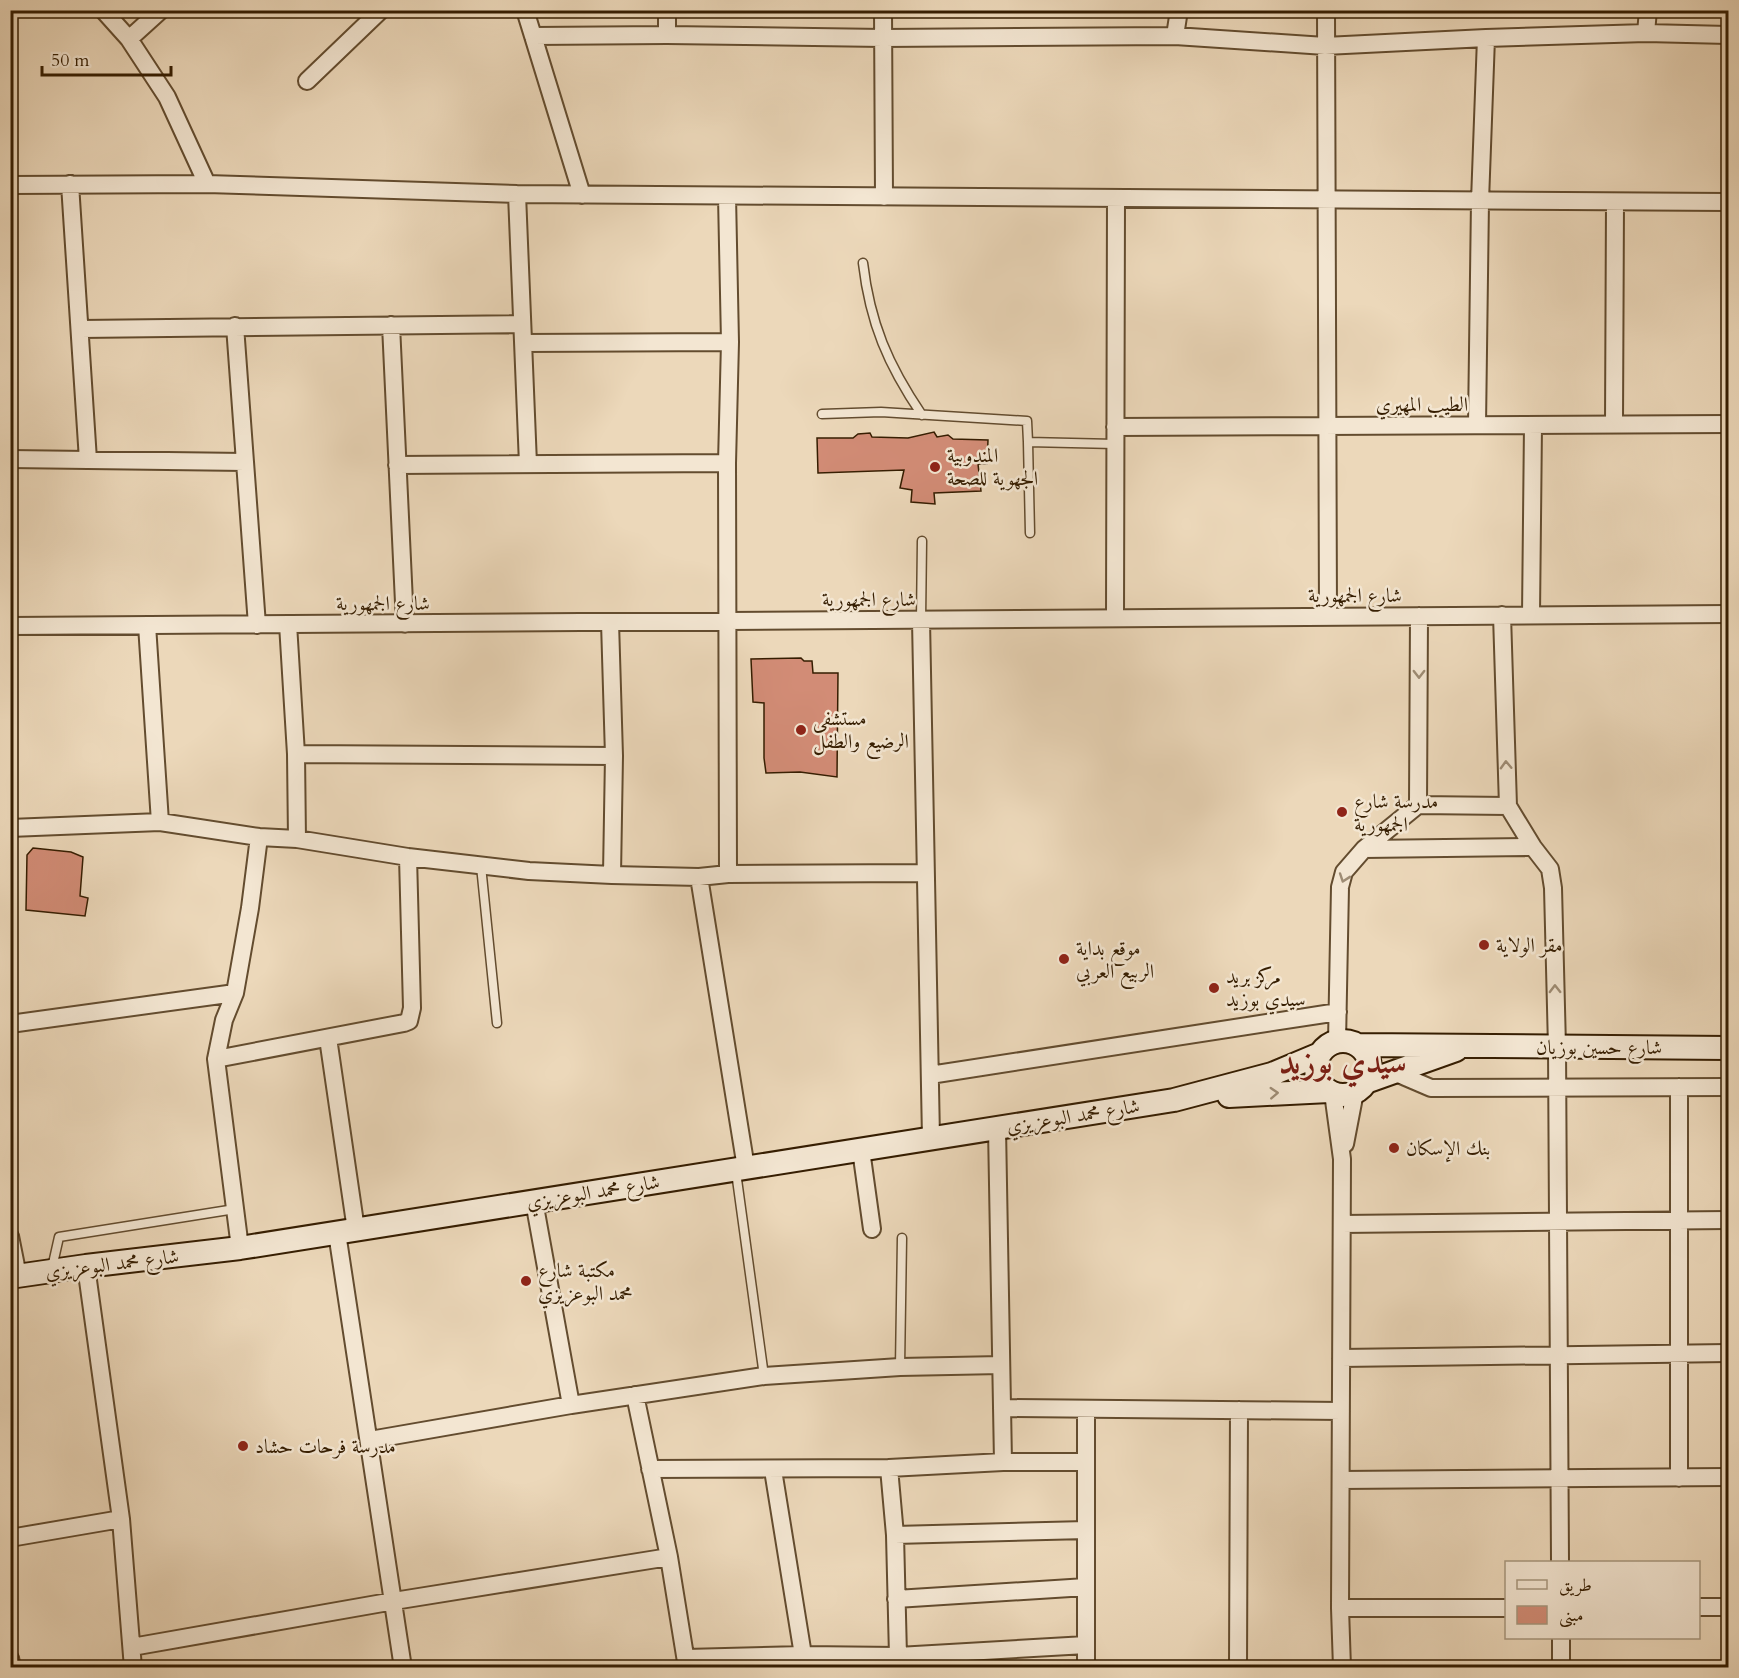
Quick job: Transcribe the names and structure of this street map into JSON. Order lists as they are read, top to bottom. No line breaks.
{"streets":{"main road":["شارع حسين بوزيان","شارع محمد البوعزيزي"],"street":["الطيب المهيري","شارع الجمهورية"]},"crossings":[["شارع حسين بوزيان","شارع محمد البوعزيزي"]],"districts":["سيدي بوزيد"],"places":["المندوبية الجهوية للصحة","مستشفى الرضيع والطفل","مدرسة شارع الجمهورية","مقر الولاية","موقع بداية الربيع العربي","مركز بريد سيدي بوزيد","بنك الإسكان","مكتبة شارع محمد البوعزيزي","مدرسة فرحات حشاد"],"legend":["طريق","مبنى"],"scale_bar":"50 m"}
